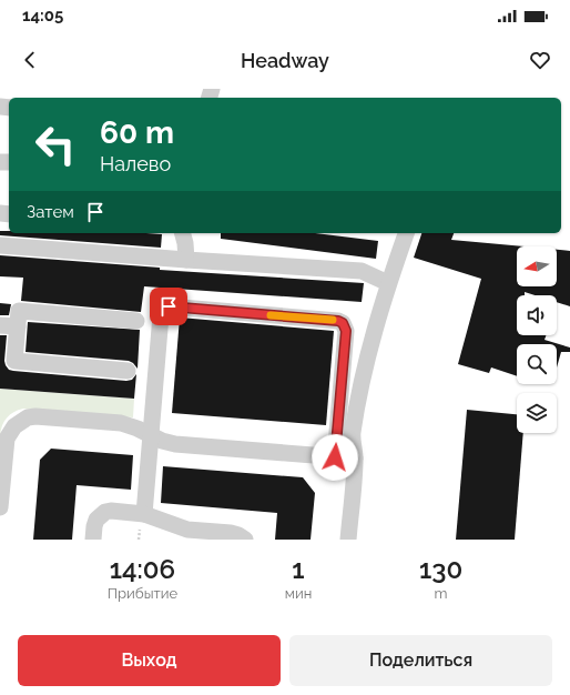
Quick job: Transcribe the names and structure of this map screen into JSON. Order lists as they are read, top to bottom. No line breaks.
{"north":"left","page":{"status":"14:05","header":"Headway","turn":["60 m","Налево"],"then":"Затем","eta":["14:06","Прибытие","1","мин","130","m"],"buttons":["Выход","Поделиться"]}}
